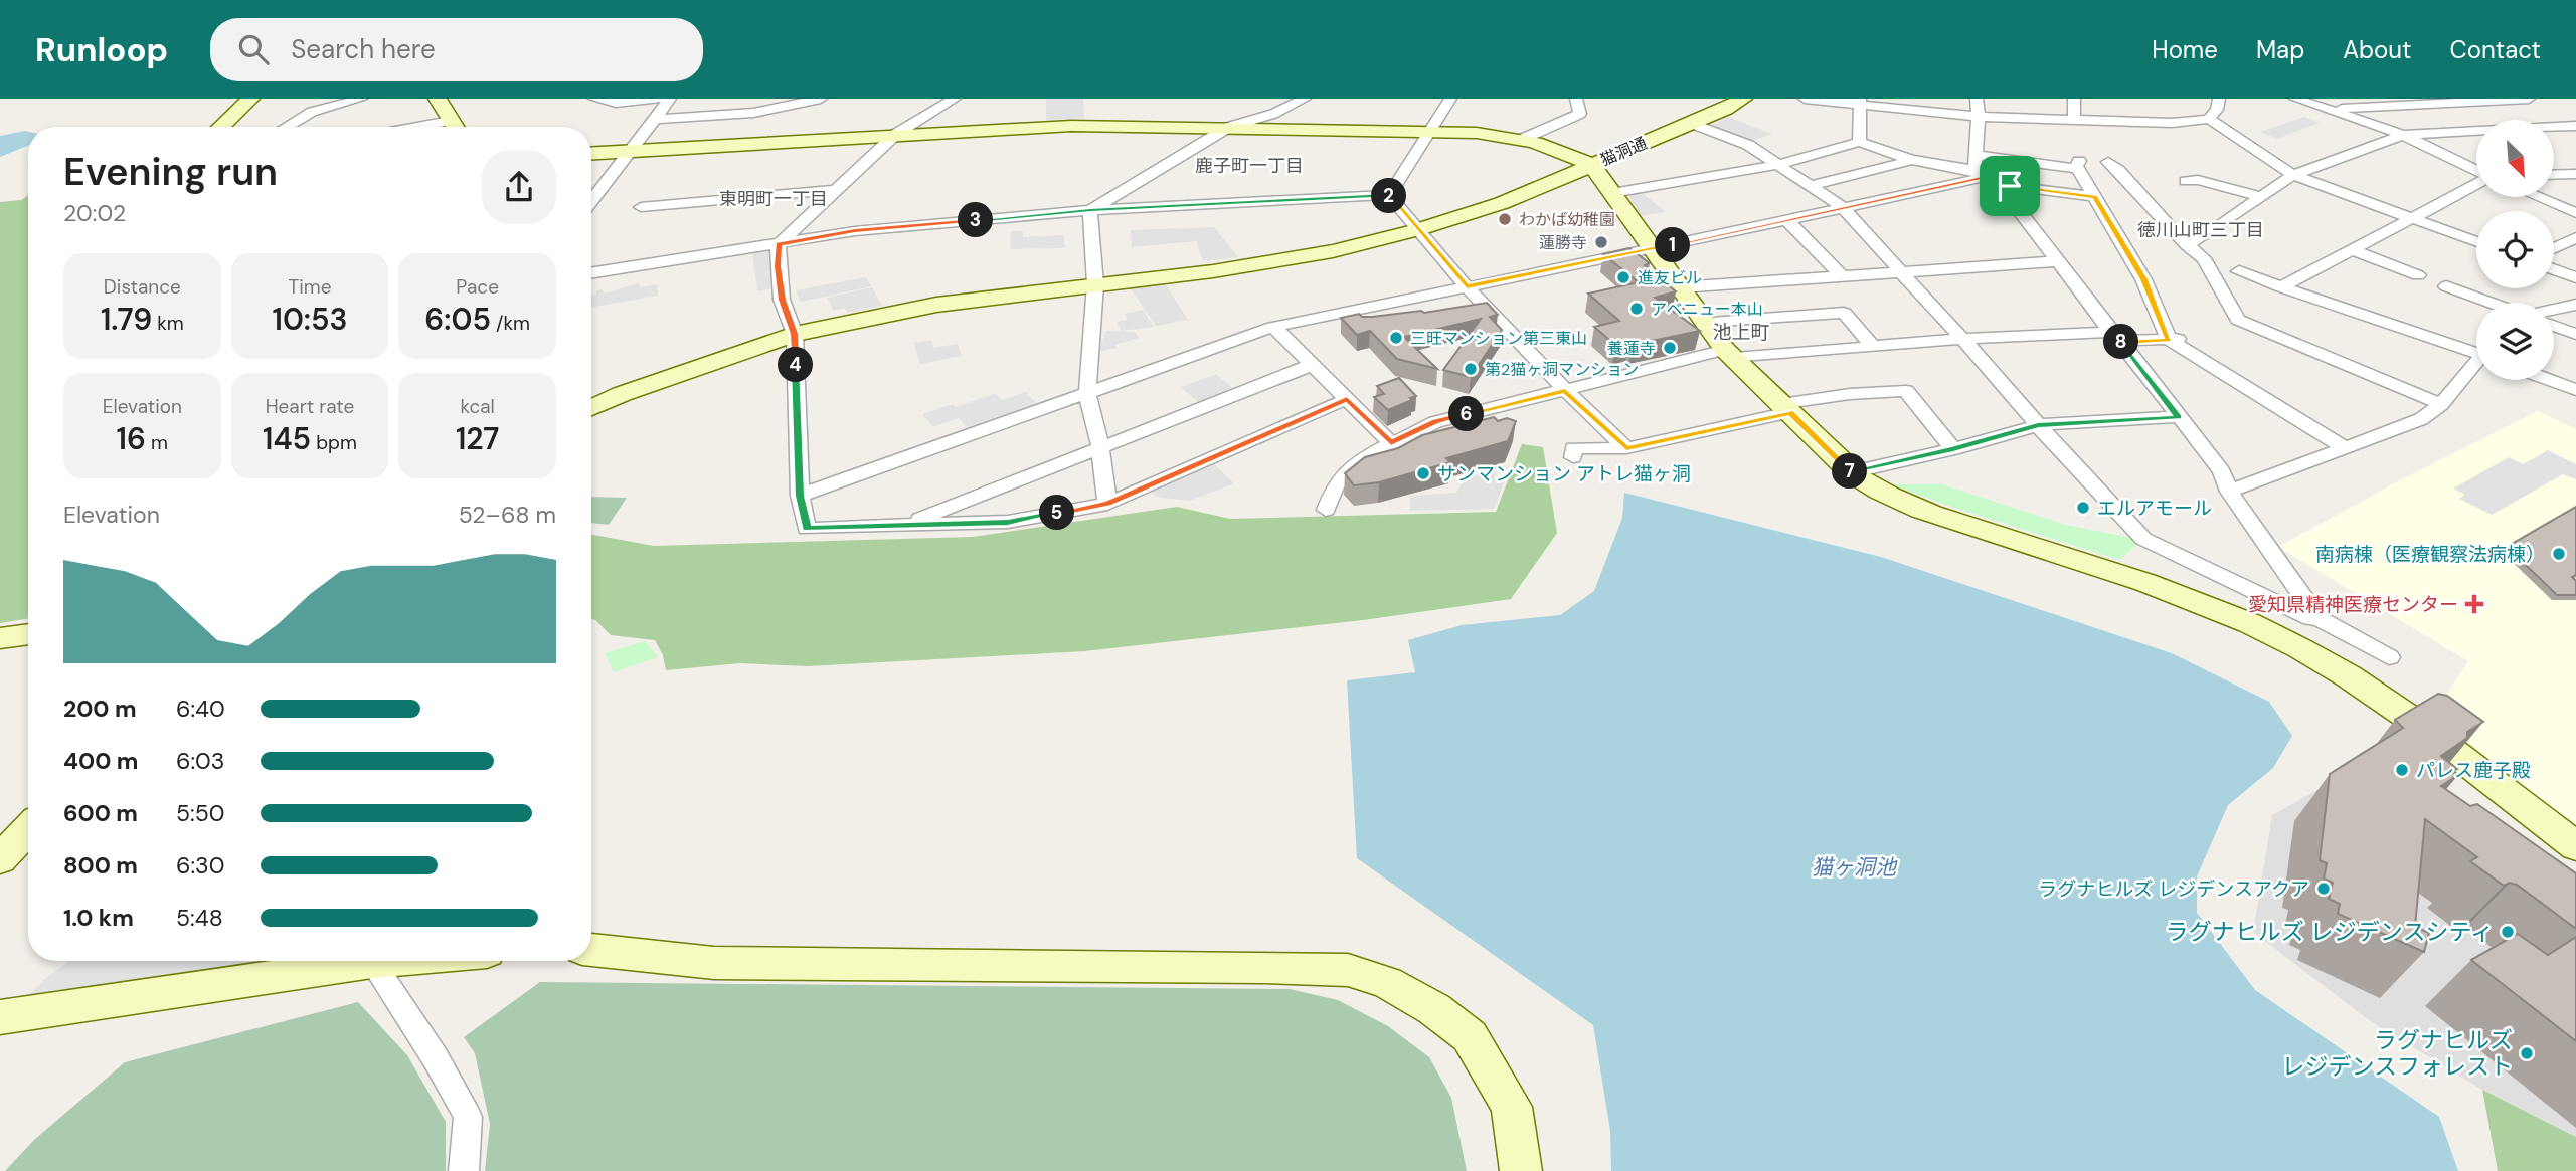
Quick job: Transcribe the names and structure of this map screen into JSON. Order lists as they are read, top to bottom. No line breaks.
{"streets":{"street":["猫洞通"]},"districts":["鹿子町一丁目","東明町一丁目","徳川山町三丁目","池上町"],"water":["猫ヶ洞池"],"places":{"other":["わかば幼稚園","蓮勝寺","進友ビル","アベニュー本山","三旺マンション第三東山","養蓮寺","第2猫ヶ洞マンション","サンマンション アトレ猫ヶ洞","エルアモール","南病棟（医療観察法病棟）","パレス鹿子殿","ラグナヒルズ レジデンスアクア","ラグナヒルズ レジデンスシティ","ラグナヒルズ レジデンスフォレスト"],"health":["愛知県精神医療センター"]},"north":"bottom right","page":{"header":"Runloop","search":"Search here","nav":["Home","Map","About","Contact"],"heading":["Evening run","20:02"],"pins":["2","3","1","8","4","6","7","5"],"stats":[["Distance","1.79 km"],["Time","10:53"],["Pace","6:05 /km"],["Elevation","16 m"],["Heart rate","145 bpm"],["kcal","127"]],"chart":["Elevation","52–68 m"],"list":[{"name":"200 m","note":"6:40"},{"name":"400 m","note":"6:03"},{"name":"600 m","note":"5:50"},{"name":"800 m","note":"6:30"},{"name":"1.0 km","note":"5:48"}]}}
